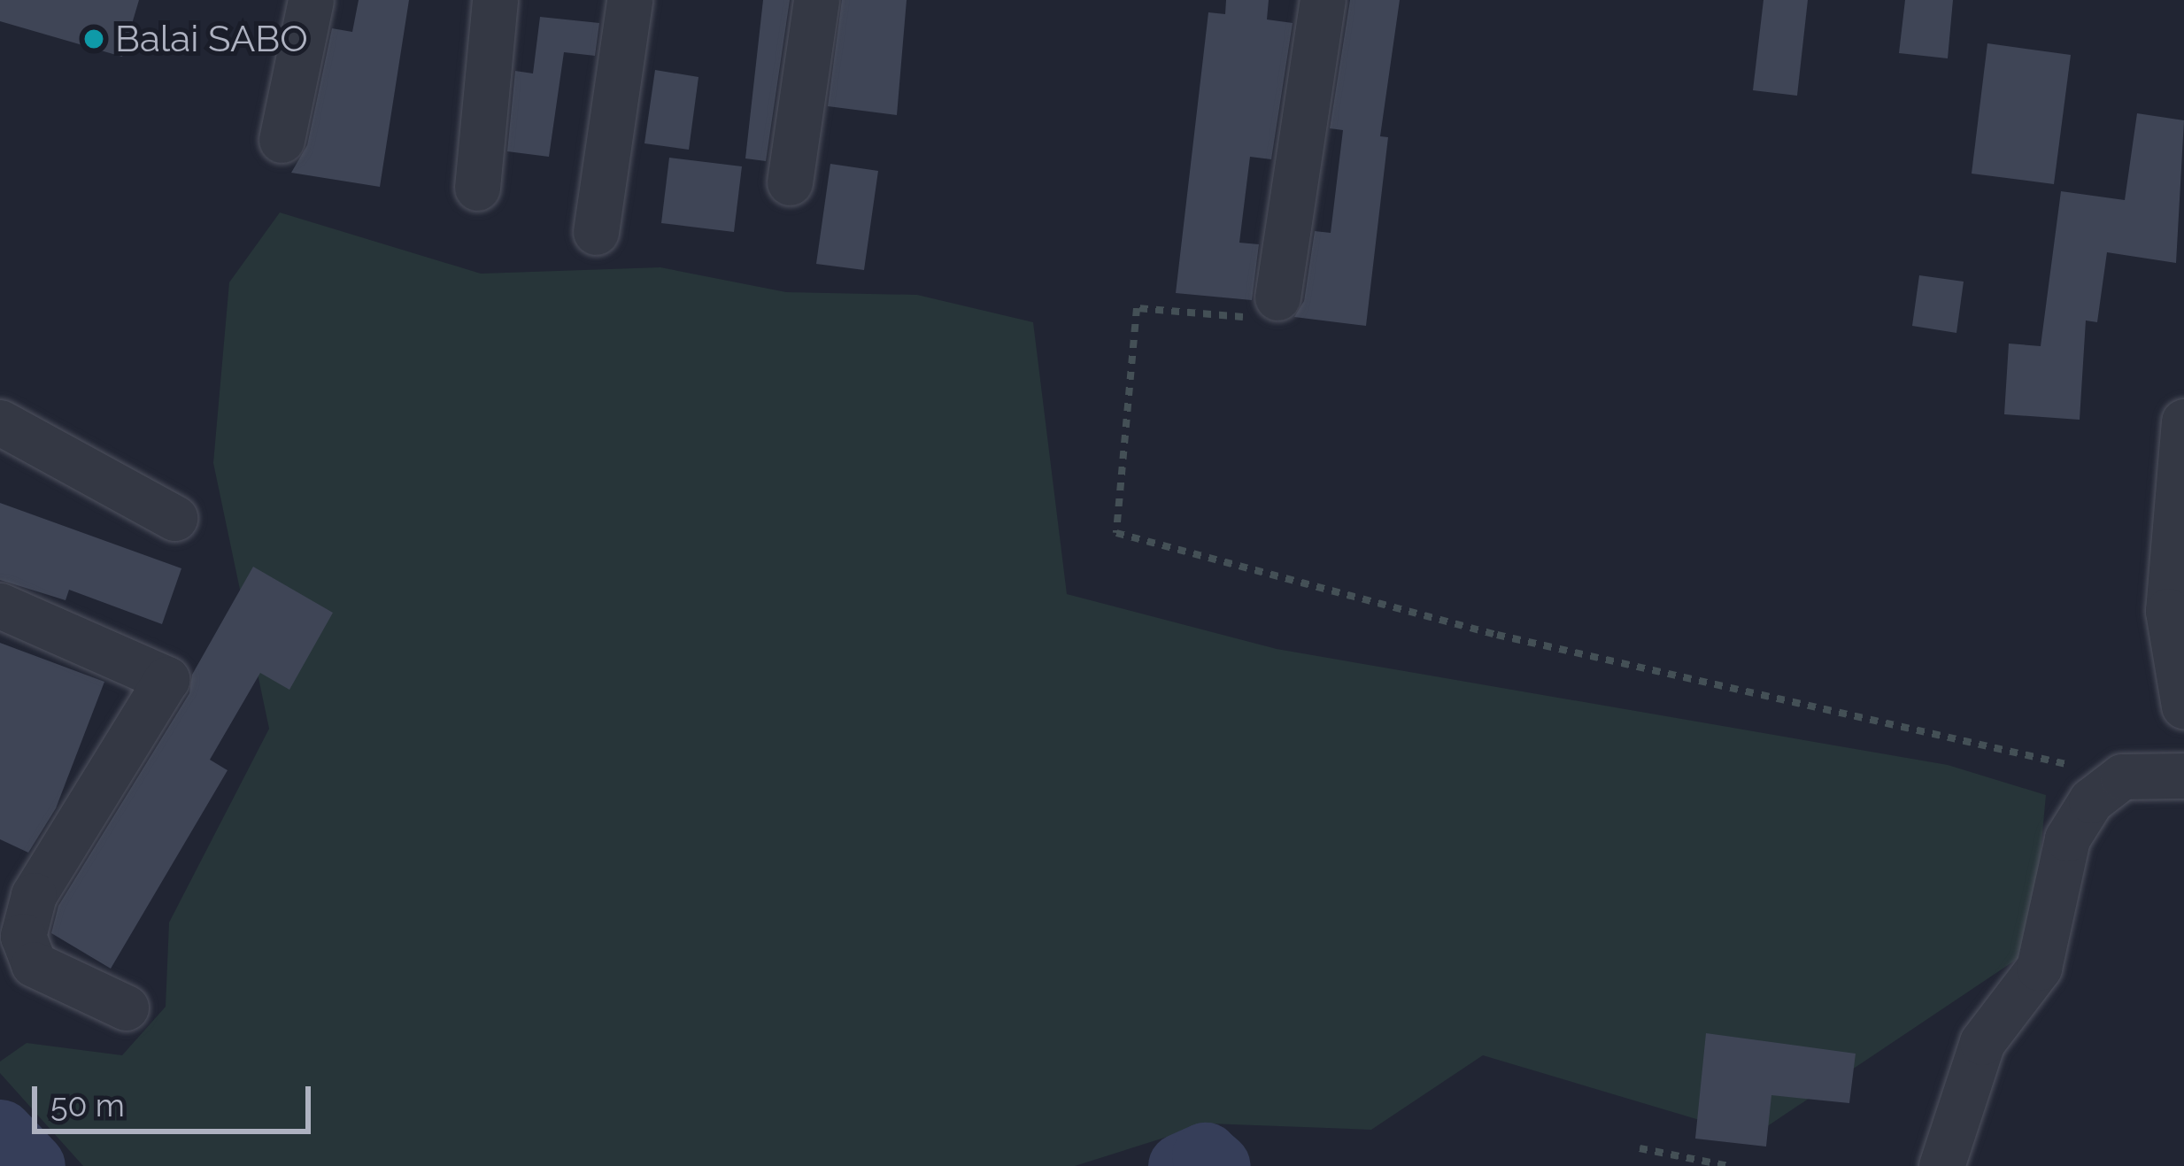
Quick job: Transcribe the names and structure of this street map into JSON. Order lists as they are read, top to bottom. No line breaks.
{"places":["Balai SABO"],"scale_bar":"50 m"}
